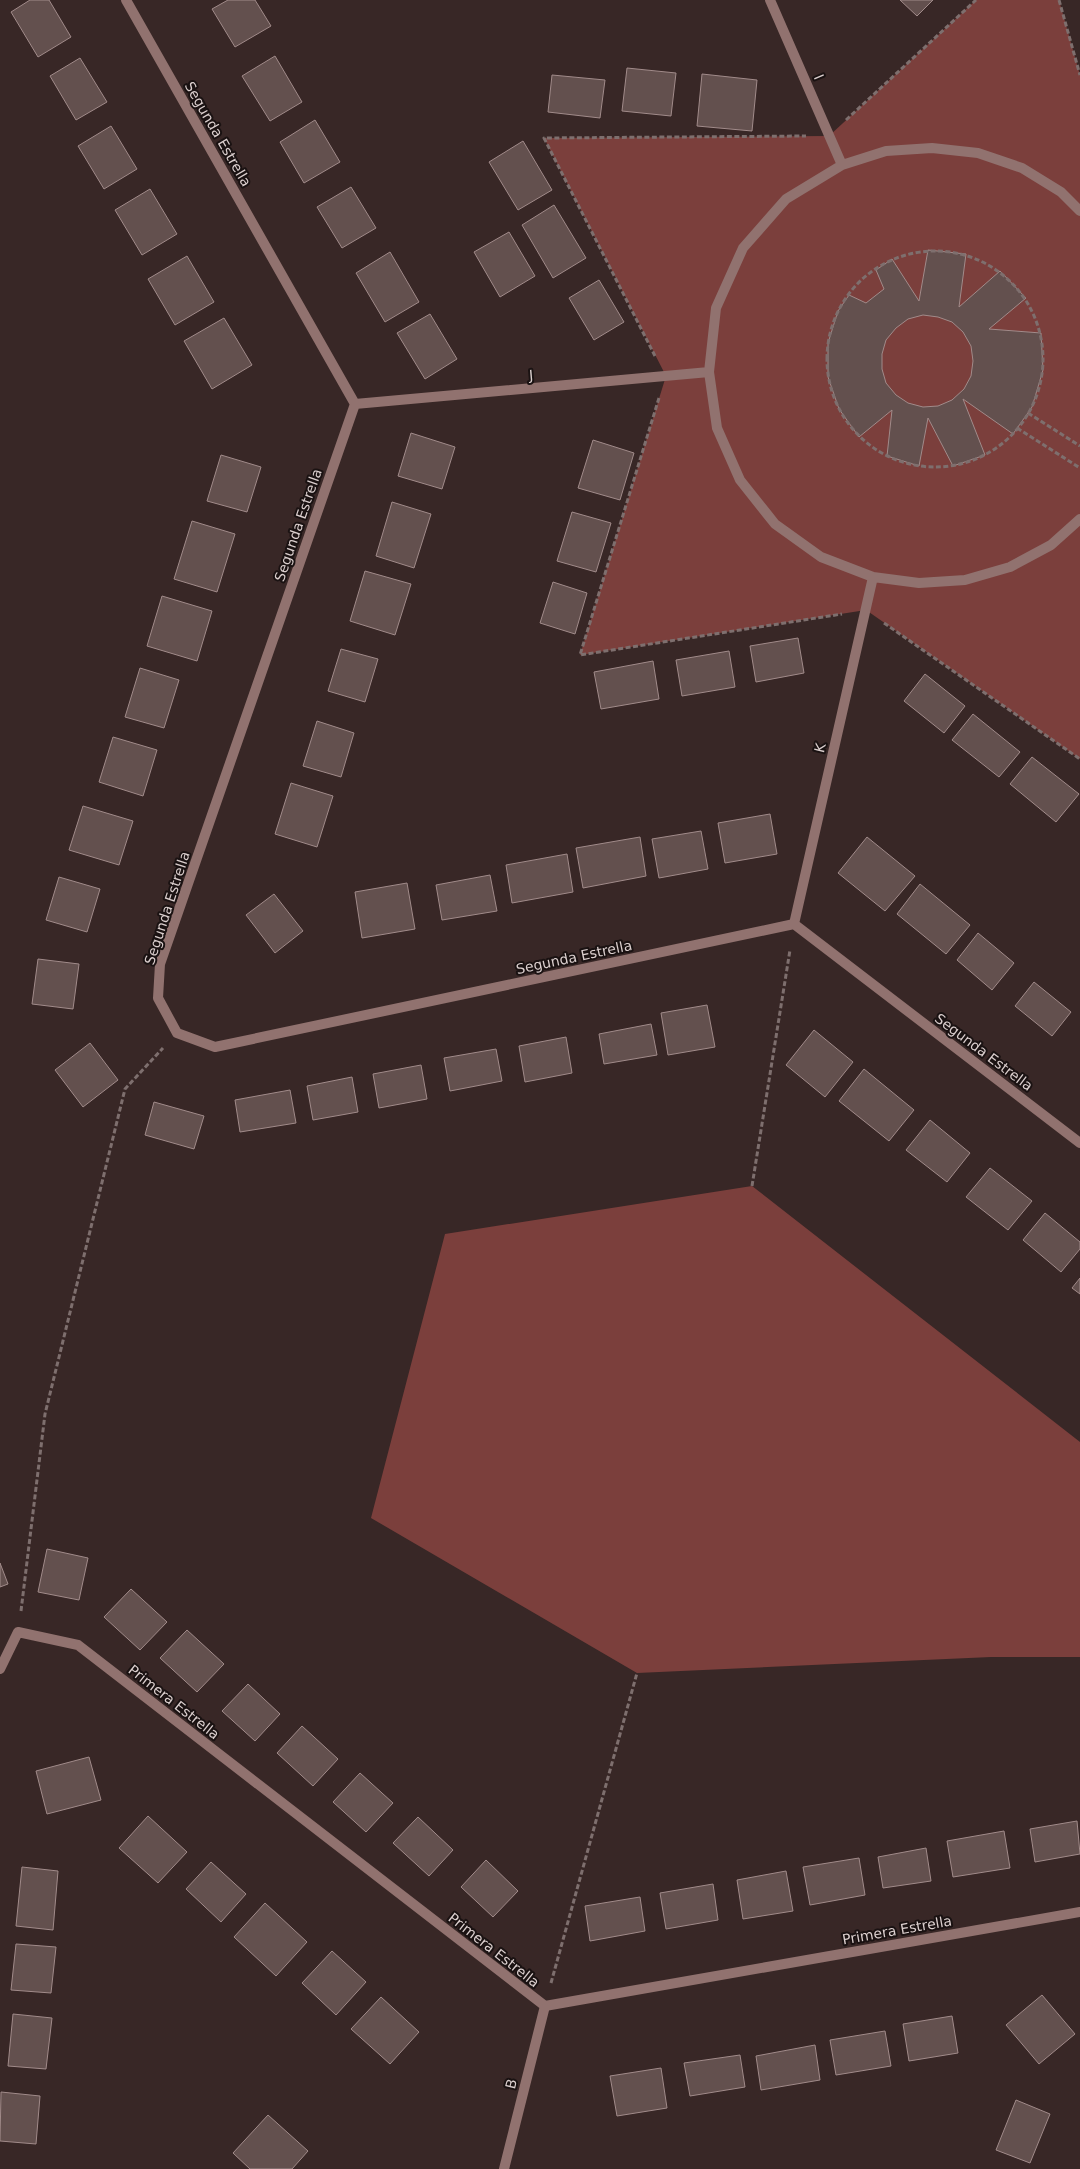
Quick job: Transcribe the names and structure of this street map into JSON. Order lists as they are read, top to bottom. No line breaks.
{"streets":{"street":["I","Segunda Estrella","J","K","Primera Estrella","B"]},"crossings":[["Segunda Estrella","J"],["Segunda Estrella","K"],["Primera Estrella","B"]]}
